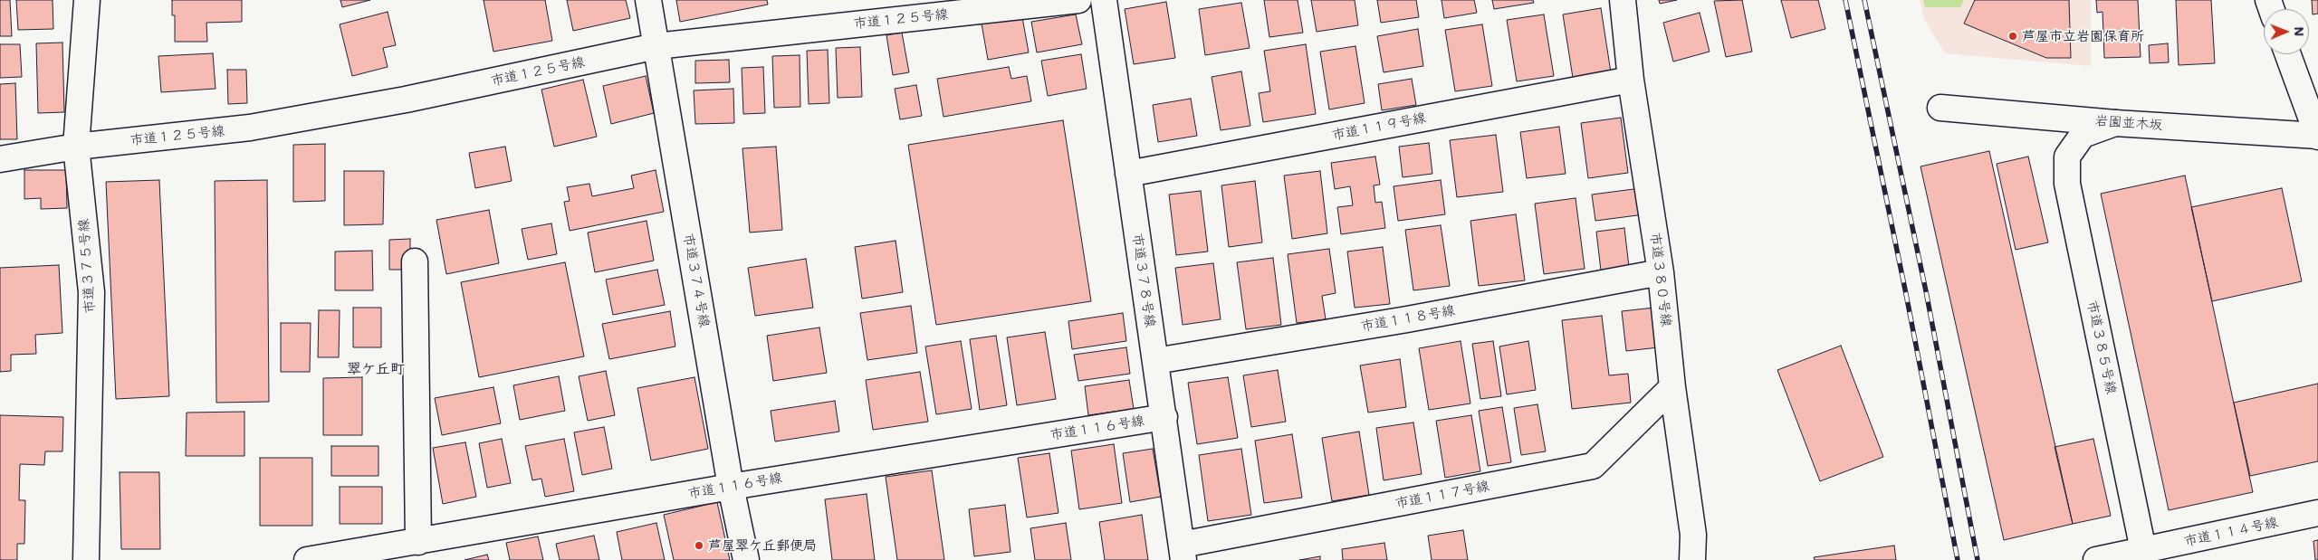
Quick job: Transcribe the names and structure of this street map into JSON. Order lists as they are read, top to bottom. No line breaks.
{"streets":{"street":["市道１２５号線","岩園並木坂","市道１１９号線","市道３７５号線","市道３８０号線","市道３７４号線","市道３７８号線","市道１１８号線","市道３８５号線","市道１１６号線","市道１１７号線","市道１１４号線"]},"crossings":[["市道１２５号線","市道３７５号線"],["市道１２５号線","市道３７４号線"],["岩園並木坂","市道３８５号線"],["市道１１９号線","市道３８０号線"],["市道１１９号線","市道３７８号線"],["市道３８０号線","市道１１８号線"],["市道３８０号線","市道１１７号線"],["市道３７４号線","市道１１６号線"],["市道３７８号線","市道１１８号線"],["市道３７８号線","市道１１６号線"],["市道３７８号線","市道１１７号線"],["市道３８５号線","市道１１４号線"]],"districts":["翠ケ丘町"],"places":["芦屋市立岩園保育所","芦屋翠ケ丘郵便局"],"north":"right"}
